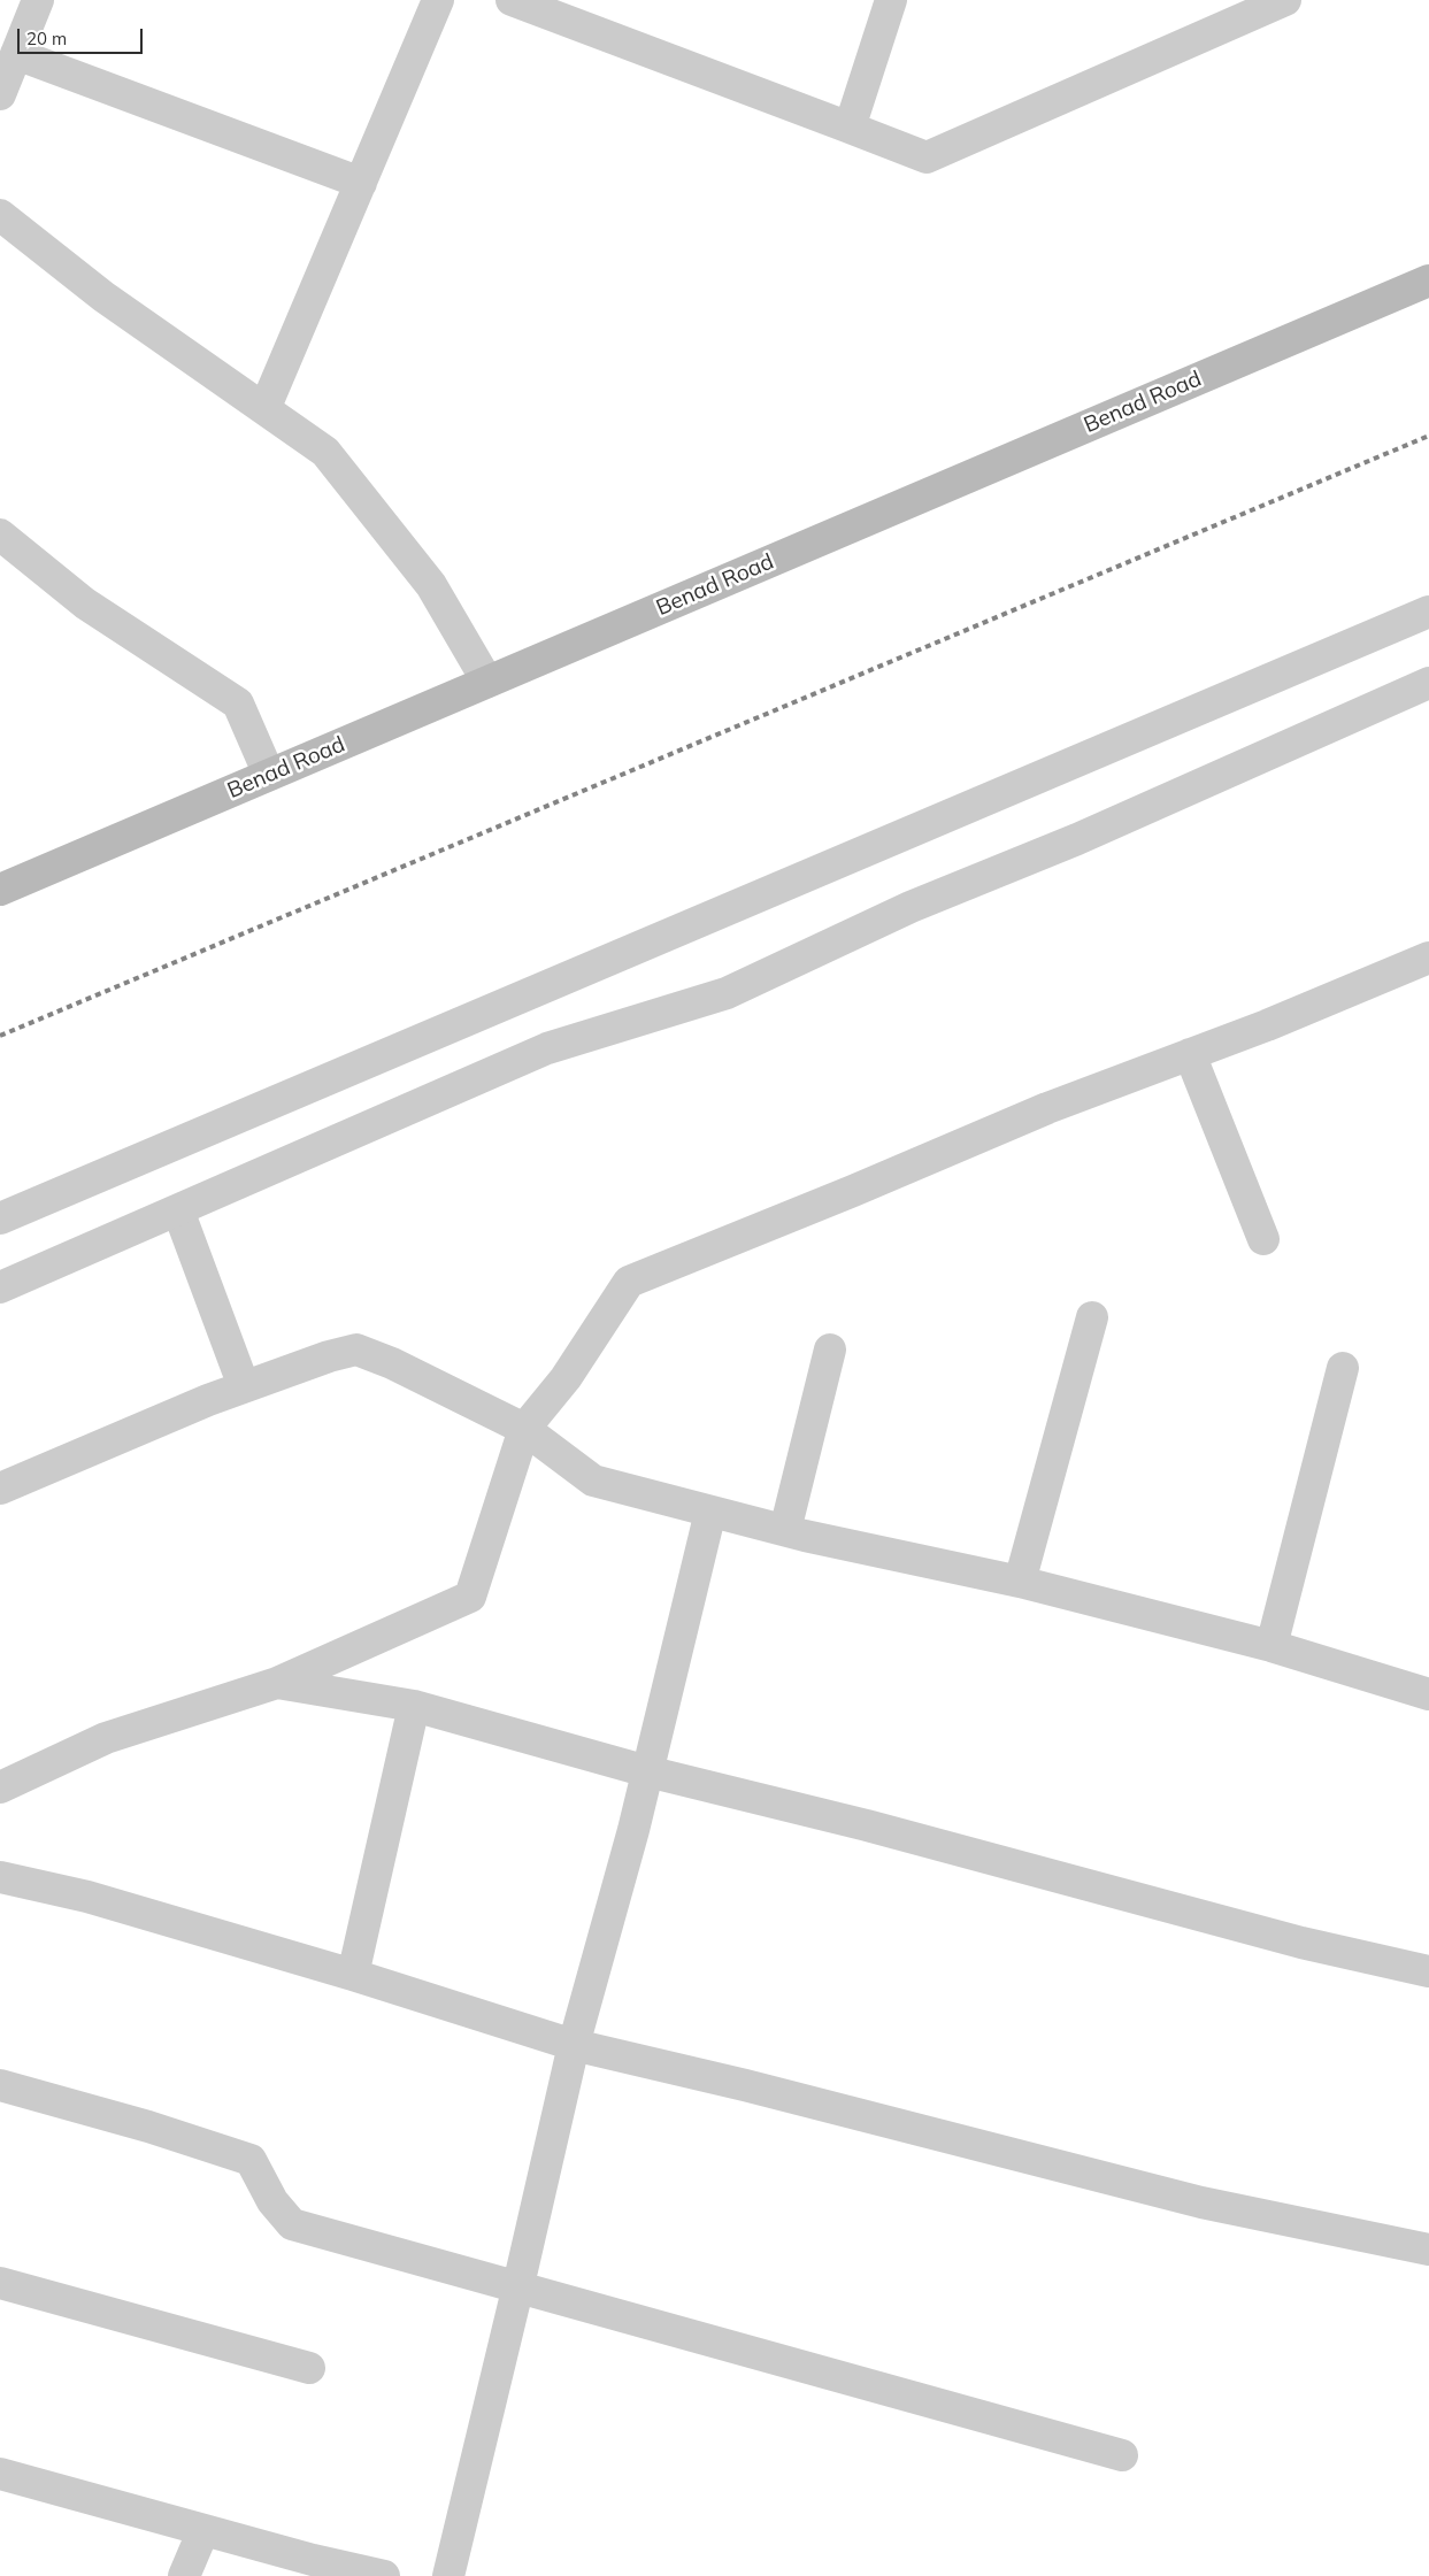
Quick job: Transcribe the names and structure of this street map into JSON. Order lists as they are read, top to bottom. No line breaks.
{"streets":{"main road":["Benad Road"]},"scale_bar":"20 m"}
